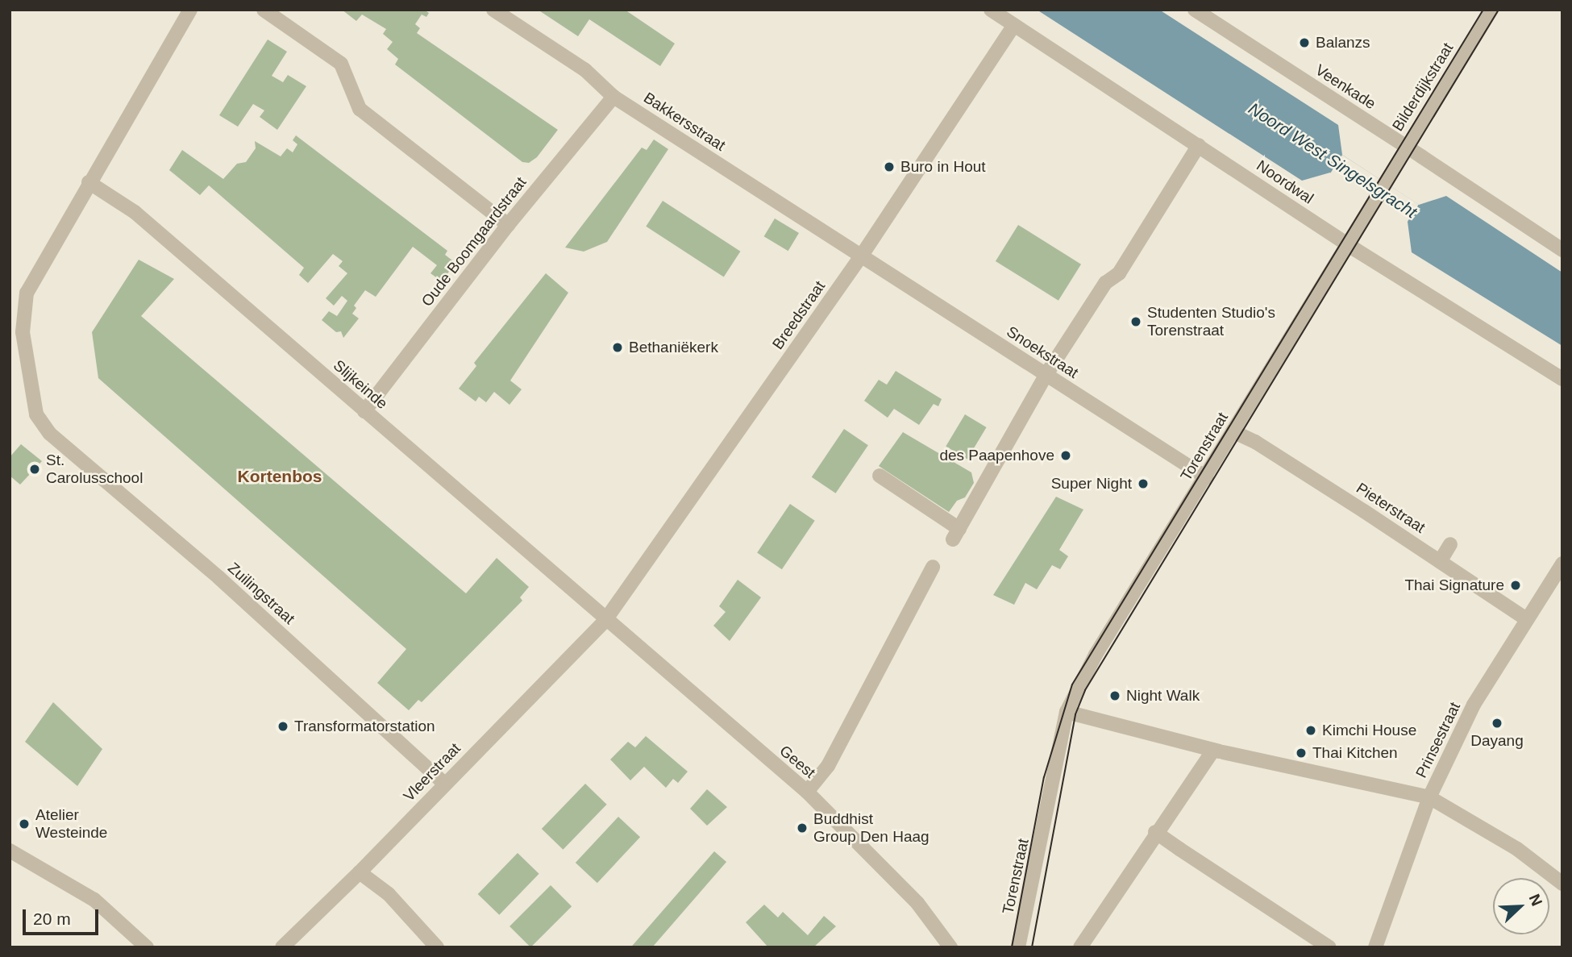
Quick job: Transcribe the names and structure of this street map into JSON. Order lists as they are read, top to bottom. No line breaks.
{"streets":{"street":["Veenkade","Bilderdijkstraat","Bakkersstraat","Noordwal","Oude Boomgaardstraat","Breedstraat","Snoekstraat","Slijkeinde","Torenstraat","Pieterstraat","Zuilingstraat","Prinsestraat","Geest","Vleerstraat"]},"crossings":[["Veenkade","Bilderdijkstraat"],["Bilderdijkstraat","Torenstraat"],["Bakkersstraat","Oude Boomgaardstraat"],["Bakkersstraat","Breedstraat"],["Bakkersstraat","Snoekstraat"],["Noordwal","Breedstraat"],["Noordwal","Torenstraat"],["Oude Boomgaardstraat","Slijkeinde"],["Breedstraat","Snoekstraat"],["Breedstraat","Slijkeinde"],["Breedstraat","Geest"],["Breedstraat","Vleerstraat"],["Snoekstraat","Torenstraat"],["Slijkeinde","Zuilingstraat"],["Slijkeinde","Geest"],["Slijkeinde","Vleerstraat"],["Torenstraat","Pieterstraat"],["Pieterstraat","Prinsestraat"],["Zuilingstraat","Vleerstraat"],["Geest","Vleerstraat"]],"districts":["Kortenbos"],"water":["Noord West Singelsgracht"],"places":["Balanzs","Buro in Hout","Studenten Studio's Torenstraat","Bethaniëkerk","des Paapenhove","St. Carolusschool","Super Night","Thai Signature","Night Walk","Dayang","Transformatorstation","Kimchi House","Thai Kitchen","Atelier Westeinde","Buddhist Group Den Haag"],"scale_bar":"20 m","north":"top right"}
